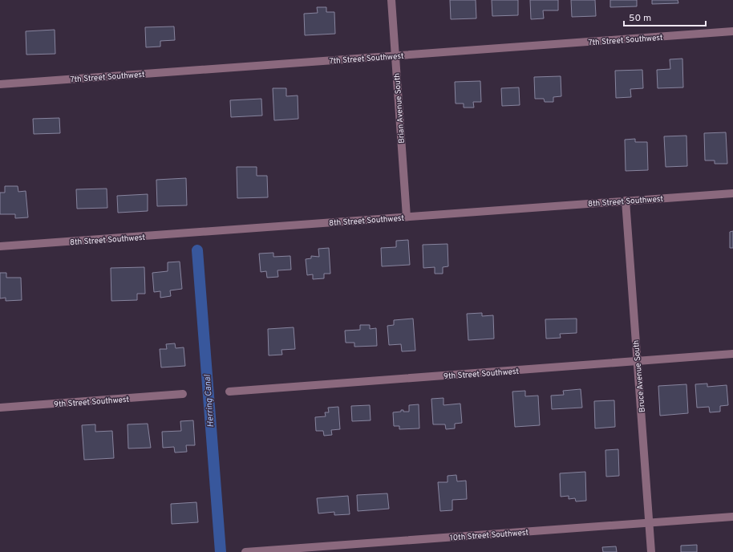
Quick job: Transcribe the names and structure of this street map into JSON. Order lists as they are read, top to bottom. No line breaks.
{"streets":{"street":["7th Street Southwest","Brian Avenue South","8th Street Southwest","9th Street Southwest","Bruce Avenue South","10th Street Southwest"]},"crossings":[["7th Street Southwest","Brian Avenue South"],["Brian Avenue South","8th Street Southwest"],["8th Street Southwest","Bruce Avenue South"],["9th Street Southwest","Bruce Avenue South"],["Bruce Avenue South","10th Street Southwest"]],"water":["Herring Canal"],"scale_bar":"50 m"}
